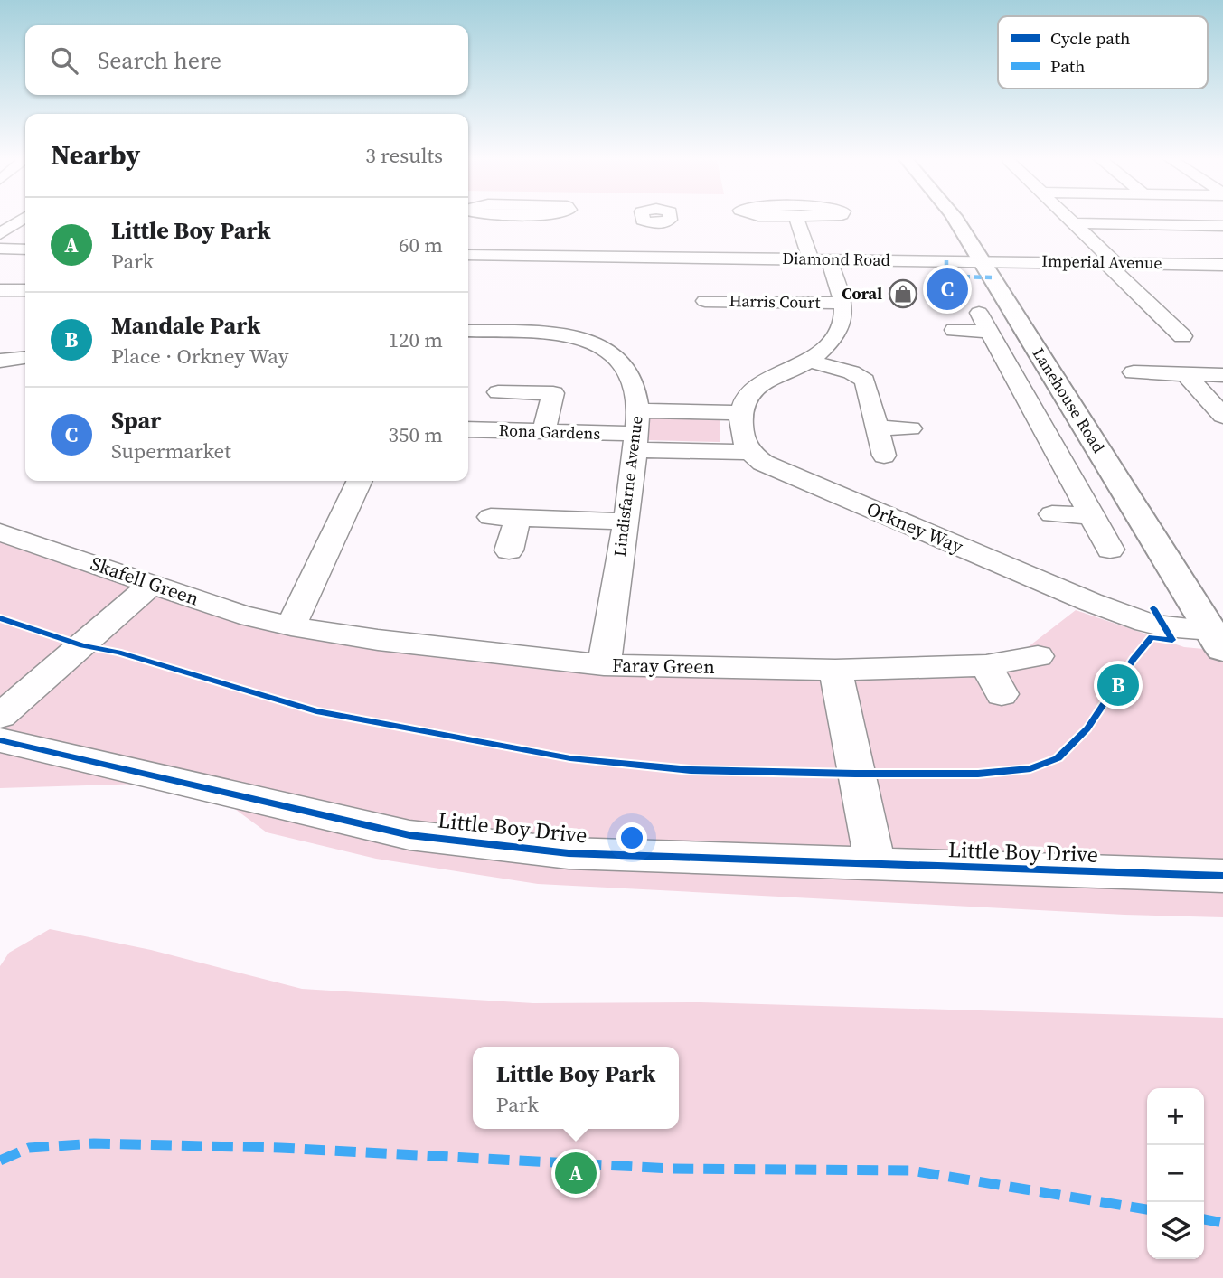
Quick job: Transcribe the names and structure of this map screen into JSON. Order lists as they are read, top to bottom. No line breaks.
{"streets":{"street":["Diamond Road","Imperial Avenue","Harris Court","Lanehouse Road","Rona Gardens","Lindisfarne Avenue","Orkney Way","Skafell Green","Faray Green","Little Boy Drive"]},"crossings":[["Diamond Road","Imperial Avenue"],["Diamond Road","Lanehouse Road"],["Imperial Avenue","Lanehouse Road"],["Lanehouse Road","Orkney Way"],["Rona Gardens","Lindisfarne Avenue"],["Rona Gardens","Orkney Way"],["Lindisfarne Avenue","Faray Green"],["Skafell Green","Faray Green"]],"places":{"shop":["Coral"]},"legend":["Cycle path","Path"],"page":{"search":"Search here","heading":["Nearby","3 results"],"list":[{"mark":"A","name":"Little Boy Park","note":"Park","value":"60 m"},{"mark":"B","name":"Mandale Park","note":"Place · Orkney Way","value":"120 m"},{"mark":"C","name":"Spar","note":"Supermarket","value":"350 m"}],"pins":["C","B","A"],"popup":["Little Boy Park","Park"],"map_buttons":["+","−"]}}
